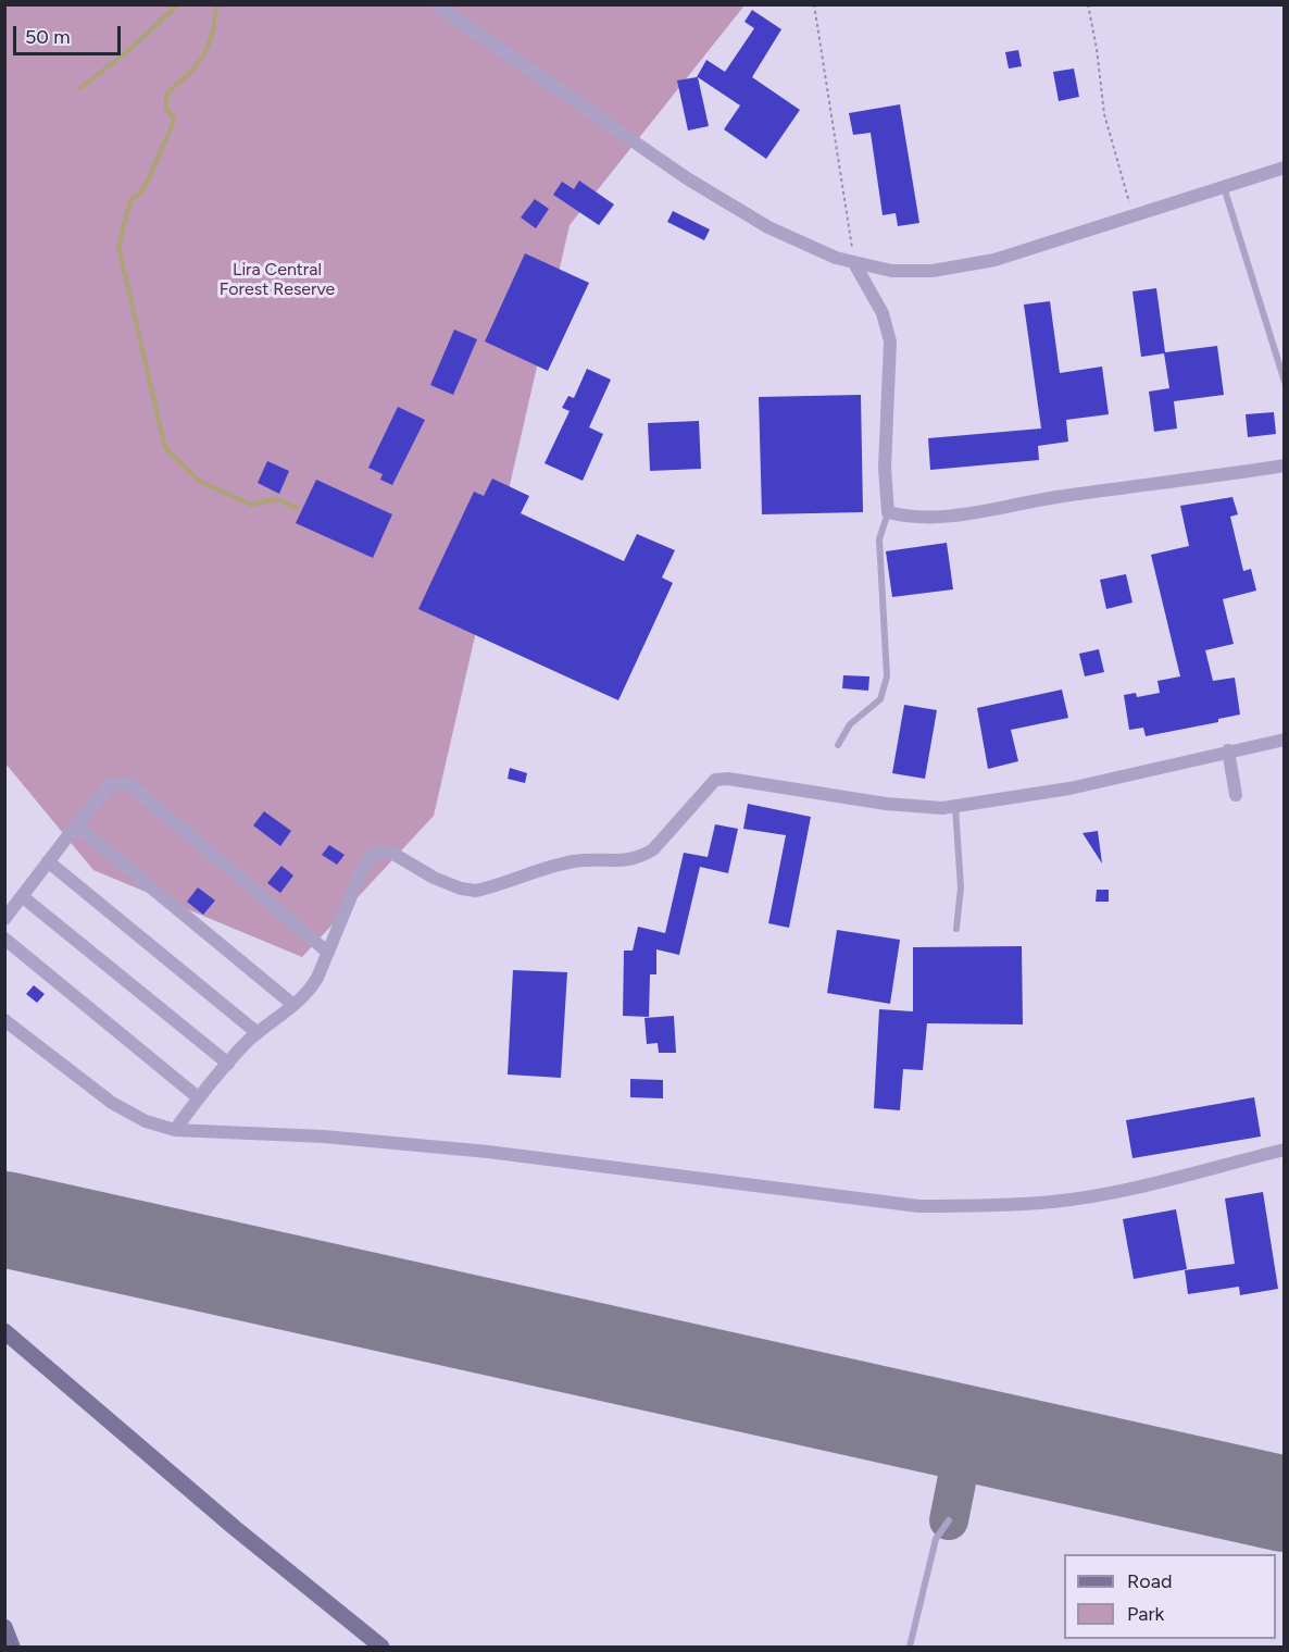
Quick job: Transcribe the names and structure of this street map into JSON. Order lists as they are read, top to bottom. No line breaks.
{"parks":["Lira Central Forest Reserve"],"legend":["Road","Park"],"scale_bar":"50 m"}
